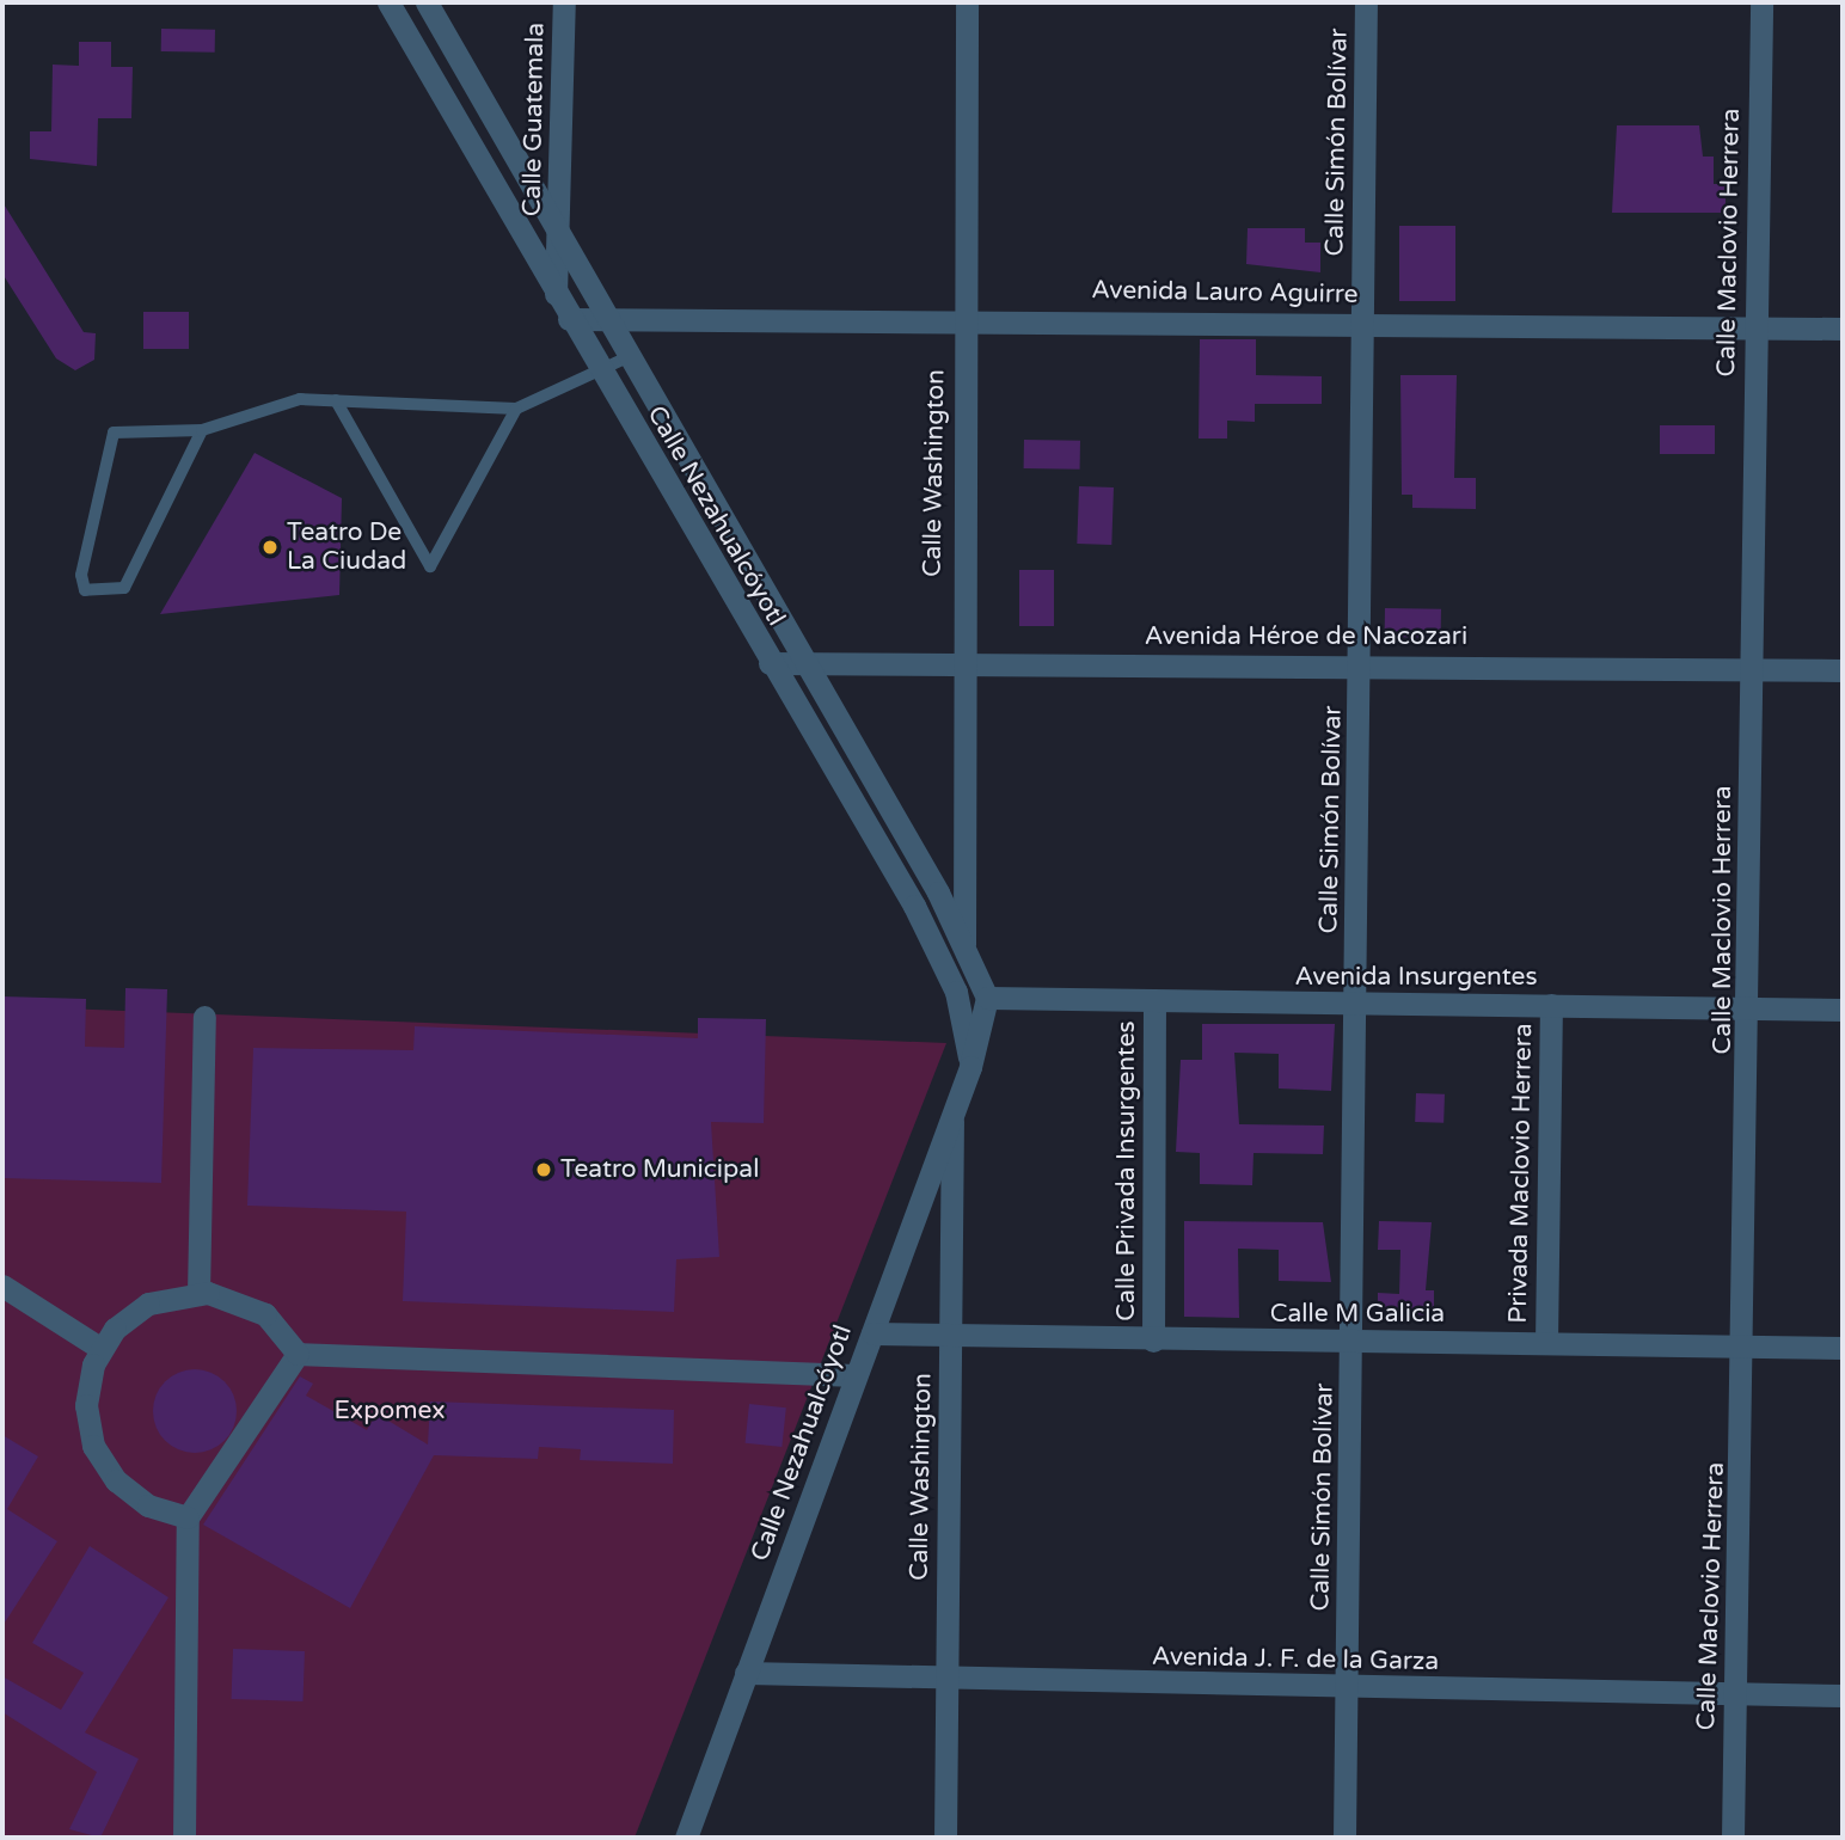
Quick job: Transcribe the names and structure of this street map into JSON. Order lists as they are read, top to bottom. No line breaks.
{"streets":{"street":["Calle Guatemala","Calle Simón Bolívar","Calle Maclovio Herrera","Avenida Lauro Aguirre","Calle Washington","Calle Nezahualcóyotl","Avenida Héroe de Nacozari","Avenida Insurgentes","Calle Privada Insurgentes","Privada Maclovio Herrera","Calle M Galicia","Avenida J. F. de la Garza"]},"crossings":[["Calle Guatemala","Calle Nezahualcóyotl"],["Calle Simón Bolívar","Avenida Lauro Aguirre"],["Calle Simón Bolívar","Avenida Héroe de Nacozari"],["Calle Simón Bolívar","Avenida Insurgentes"],["Calle Simón Bolívar","Calle M Galicia"],["Calle Simón Bolívar","Avenida J. F. de la Garza"],["Calle Maclovio Herrera","Avenida Lauro Aguirre"],["Calle Maclovio Herrera","Avenida Héroe de Nacozari"],["Calle Maclovio Herrera","Avenida Insurgentes"],["Calle Maclovio Herrera","Calle M Galicia"],["Calle Maclovio Herrera","Avenida J. F. de la Garza"],["Avenida Lauro Aguirre","Calle Washington"],["Avenida Lauro Aguirre","Calle Nezahualcóyotl"],["Calle Washington","Calle Nezahualcóyotl"],["Calle Washington","Avenida Héroe de Nacozari"],["Calle Washington","Calle M Galicia"],["Calle Washington","Avenida J. F. de la Garza"],["Calle Nezahualcóyotl","Avenida Héroe de Nacozari"],["Calle Nezahualcóyotl","Avenida Insurgentes"],["Calle Nezahualcóyotl","Calle M Galicia"],["Calle Nezahualcóyotl","Avenida J. F. de la Garza"],["Avenida Insurgentes","Calle Privada Insurgentes"],["Avenida Insurgentes","Privada Maclovio Herrera"],["Calle Privada Insurgentes","Calle M Galicia"],["Privada Maclovio Herrera","Calle M Galicia"]],"parks":["Expomex"],"places":["Teatro De La Ciudad","Teatro Municipal"]}
